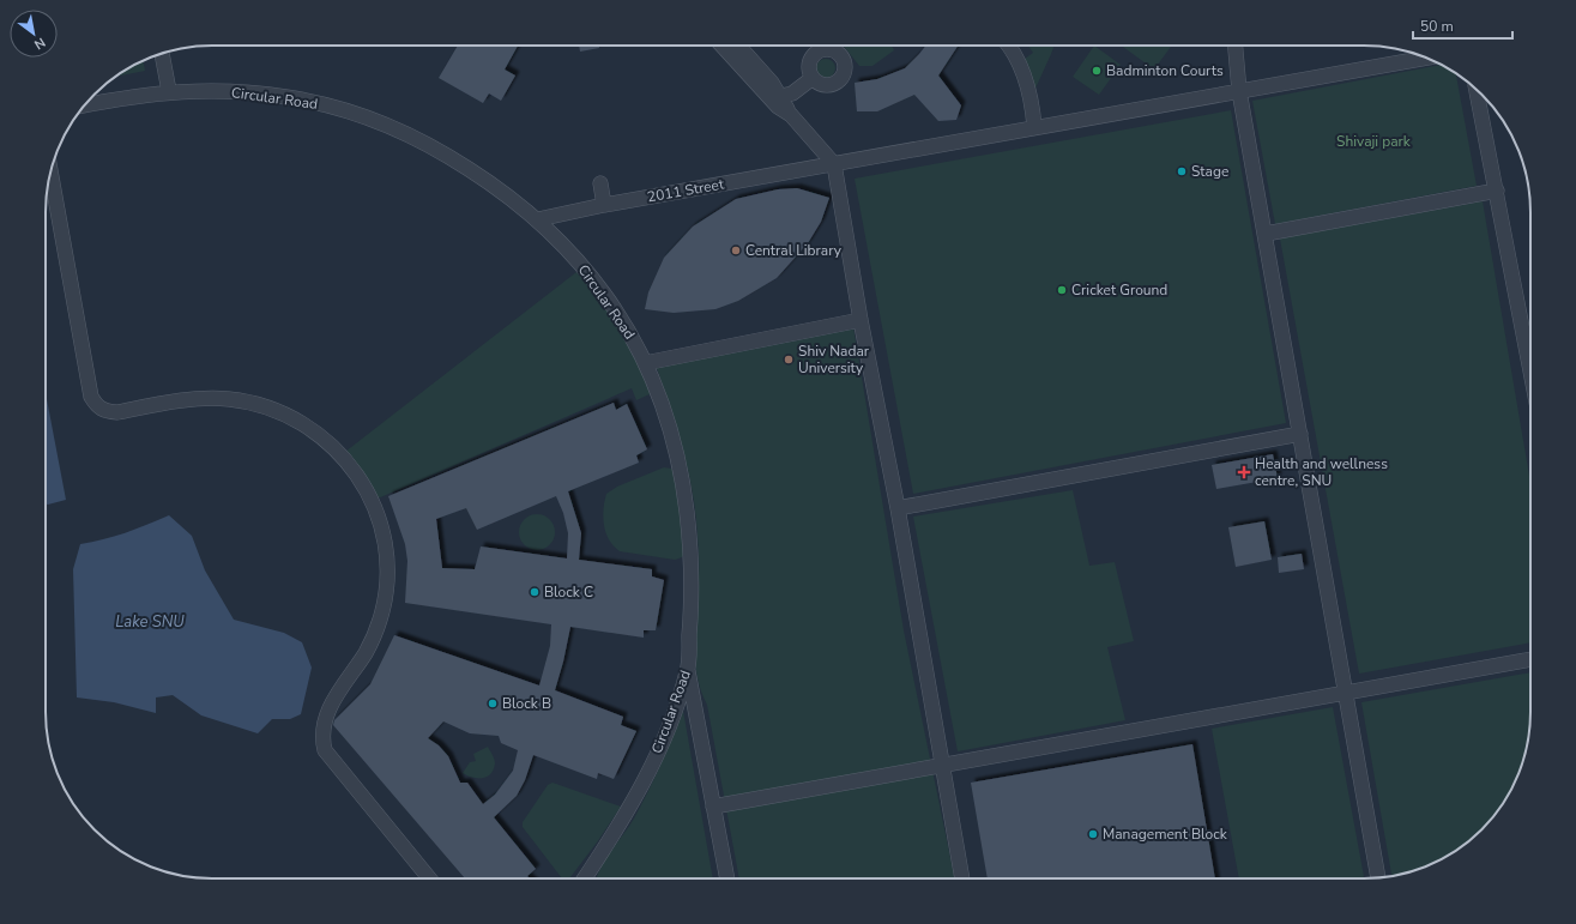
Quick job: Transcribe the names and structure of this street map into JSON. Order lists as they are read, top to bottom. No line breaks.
{"streets":{"street":["Circular Road","2011 Street"]},"crossings":[["Circular Road","2011 Street"]],"water":["Lake SNU"],"parks":["Shivaji park"],"places":{"other":["Badminton Courts","Stage","Central Library","Cricket Ground","Shiv Nadar University","Block C","Block B","Management Block"],"health":["Health and wellness centre, SNU"]},"scale_bar":"50 m","north":"bottom right"}
